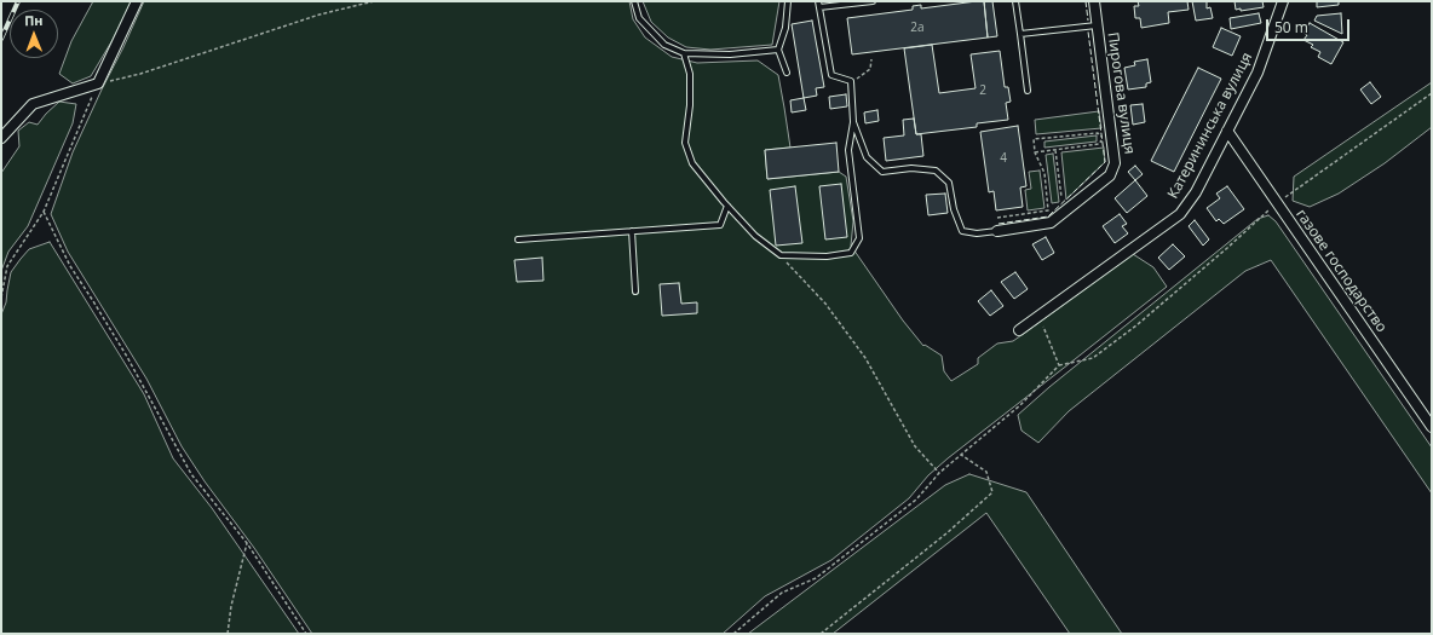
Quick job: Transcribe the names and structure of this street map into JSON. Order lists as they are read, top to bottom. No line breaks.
{"streets":{"street":["Пирогова вулиця","Катерининська вулиця","газове господарство"]},"crossings":[["Катерининська вулиця","газове господарство"]],"house_numbers":["2а","2","4"],"scale_bar":"50 m","north":"top"}
